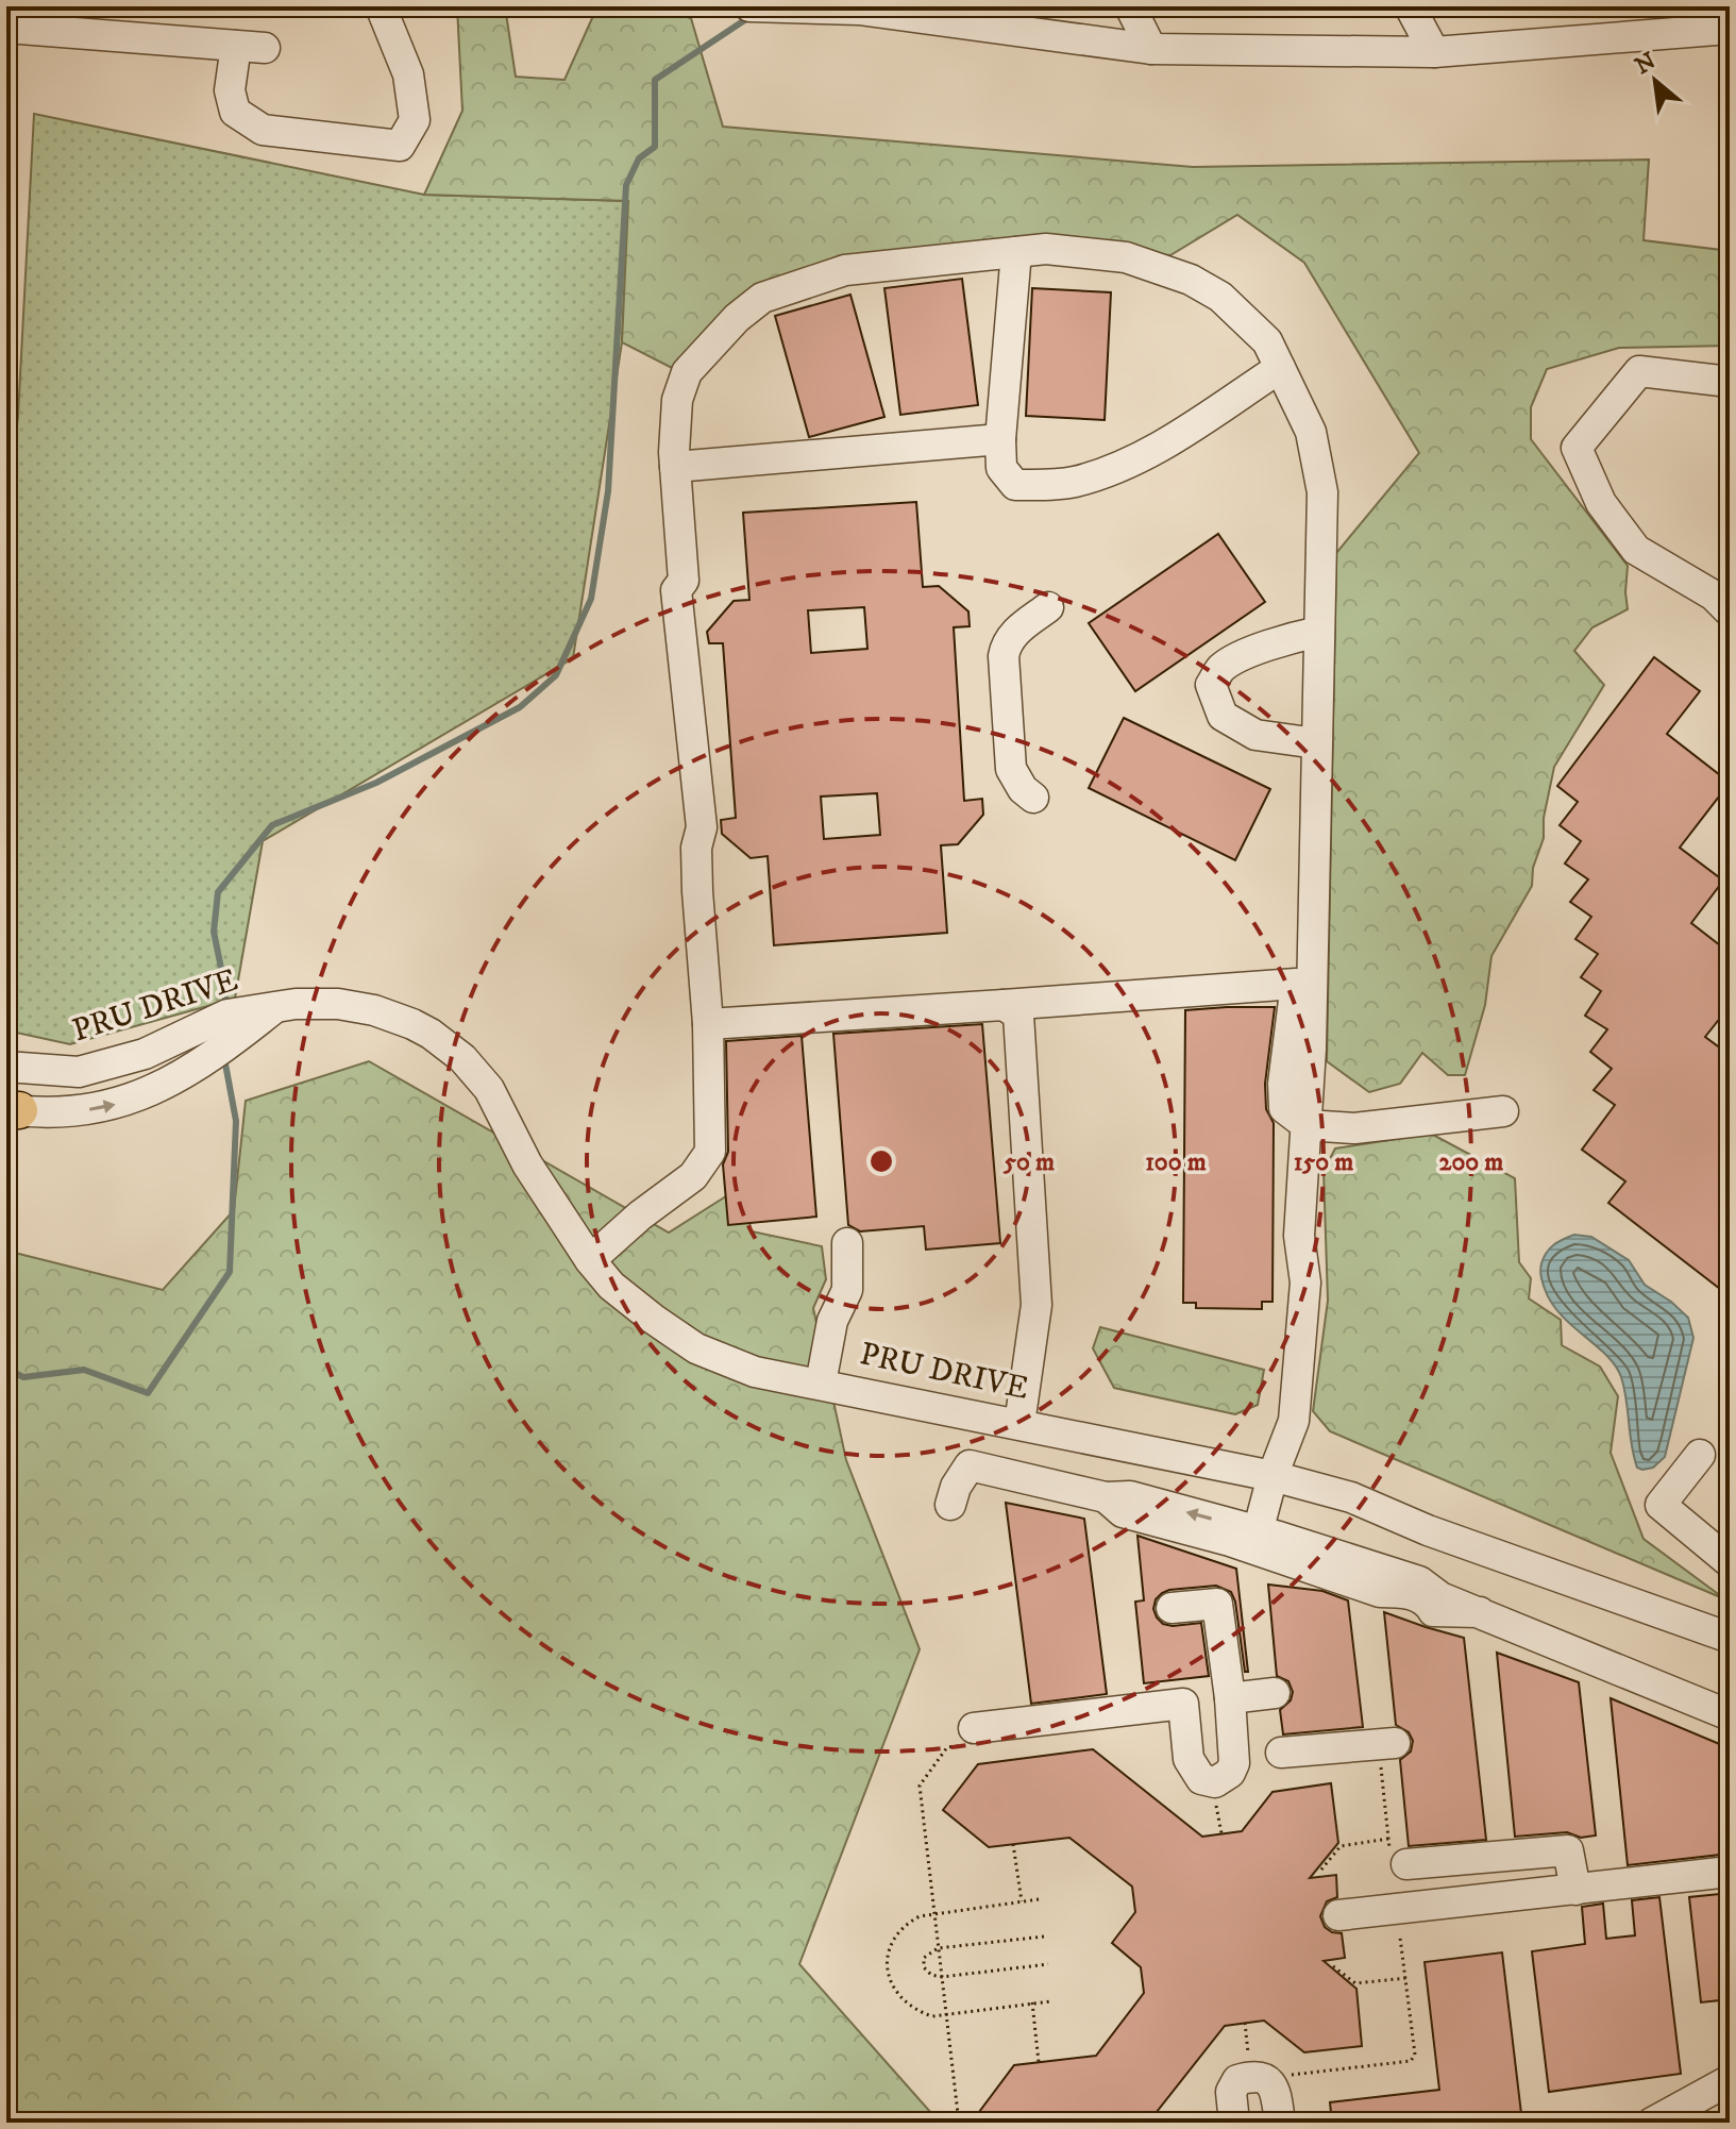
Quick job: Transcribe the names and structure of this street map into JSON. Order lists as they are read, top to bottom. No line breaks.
{"streets":{"street":["PRU DRIVE"]},"north":"top left","rings":["50 m","100 m","150 m","200 m"]}
